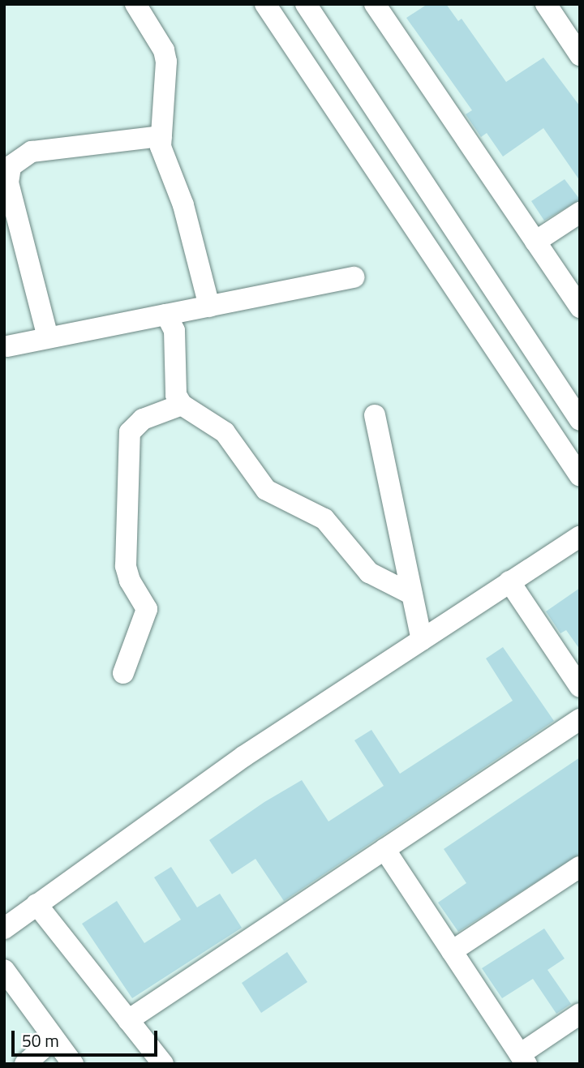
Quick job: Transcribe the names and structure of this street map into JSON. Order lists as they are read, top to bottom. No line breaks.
{"scale_bar":"50 m"}
